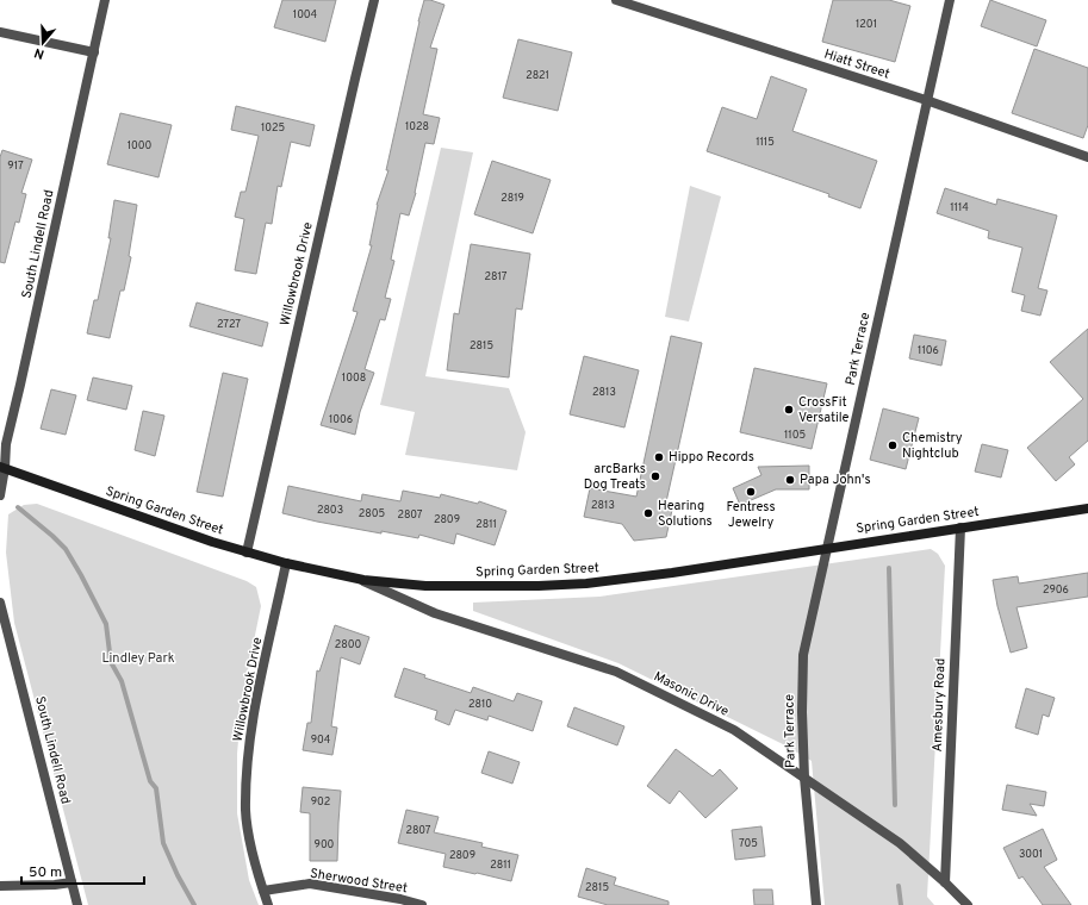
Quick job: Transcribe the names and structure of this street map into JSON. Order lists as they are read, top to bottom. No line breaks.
{"streets":{"main road":["Spring Garden Street"],"street":["Hiatt Street","South Lindell Road","Willowbrook Drive","Park Terrace","Masonic Drive","Amesbury Road","Sherwood Street"]},"crossings":[["Hiatt Street","Park Terrace"],["South Lindell Road","Spring Garden Street"],["Willowbrook Drive","Spring Garden Street"],["Willowbrook Drive","Sherwood Street"],["Park Terrace","Spring Garden Street"],["Park Terrace","Masonic Drive"],["Spring Garden Street","Masonic Drive"],["Spring Garden Street","Amesbury Road"],["Masonic Drive","Amesbury Road"]],"parks":["Lindley Park"],"places":["CrossFit Versatile","Chemistry Nightclub","Hippo Records","arcBarks Dog Treats","Papa John's","Fentress Jewelry","Hearing Solutions"],"house_numbers":["1004","1201","2821","1028","1025","1115","1000","917","2819","1114","2817","2727","2815","1106","1008","2813","1006","1105","2813","2803","2805","2807","2809","2811","2906","2800","2810","904","902","2807","705","900","3001","2809","2811","2815"],"scale_bar":"50 m","north":"bottom"}
